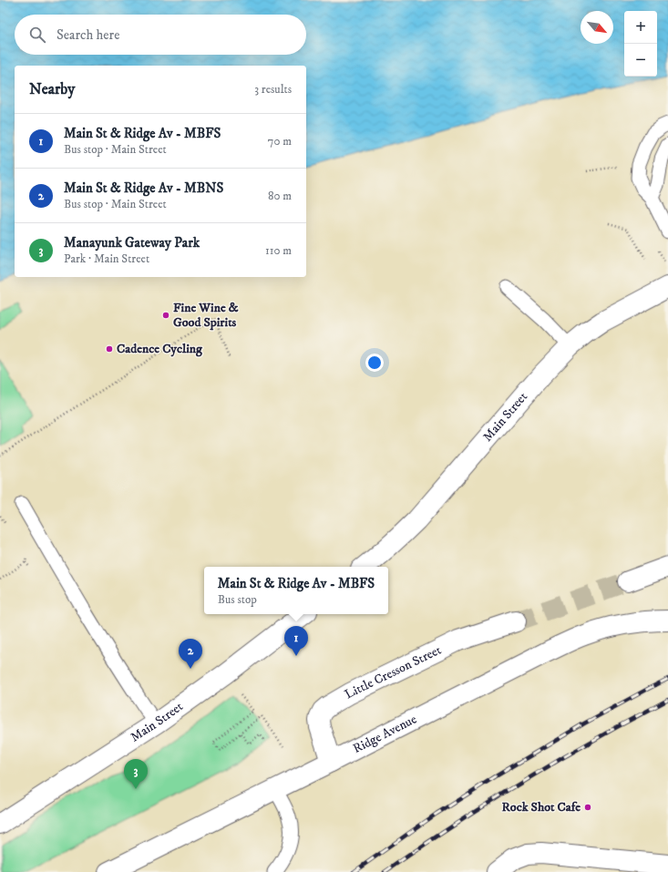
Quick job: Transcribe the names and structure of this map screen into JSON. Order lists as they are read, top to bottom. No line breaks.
{"streets":{"street":["Main Street","Little Cresson Street","Ridge Avenue"]},"crossings":[["Little Cresson Street","Ridge Avenue"]],"places":["Fine Wine & Good Spirits","Cadence Cycling","Rock Shot Cafe"],"north":"bottom right","page":{"map_buttons":["+","−"],"search":"Search here","heading":["Nearby","3 results"],"list":[{"mark":"1","name":"Main St & Ridge Av - MBFS","note":"Bus stop · Main Street","value":"70 m"},{"mark":"2","name":"Main St & Ridge Av - MBNS","note":"Bus stop · Main Street","value":"80 m"},{"mark":"3","name":"Manayunk Gateway Park","note":"Park · Main Street","value":"110 m"}],"popup":["Main St & Ridge Av - MBFS","Bus stop"],"pins":["1","2","3"]}}
